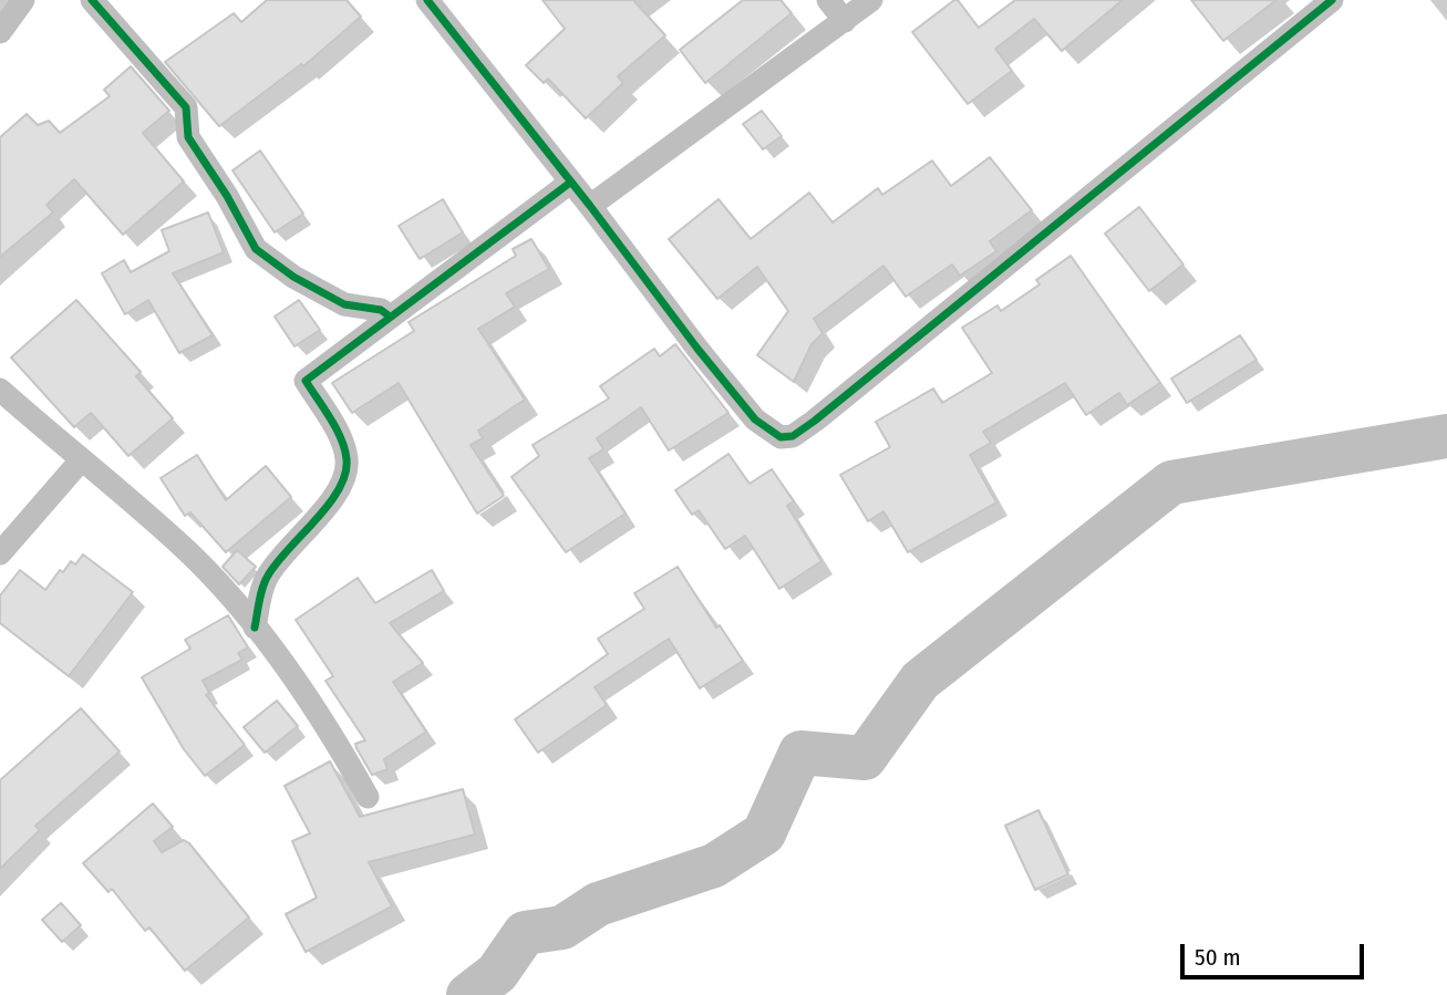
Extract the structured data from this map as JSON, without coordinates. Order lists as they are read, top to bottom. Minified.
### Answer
{"scale_bar":"50 m"}
